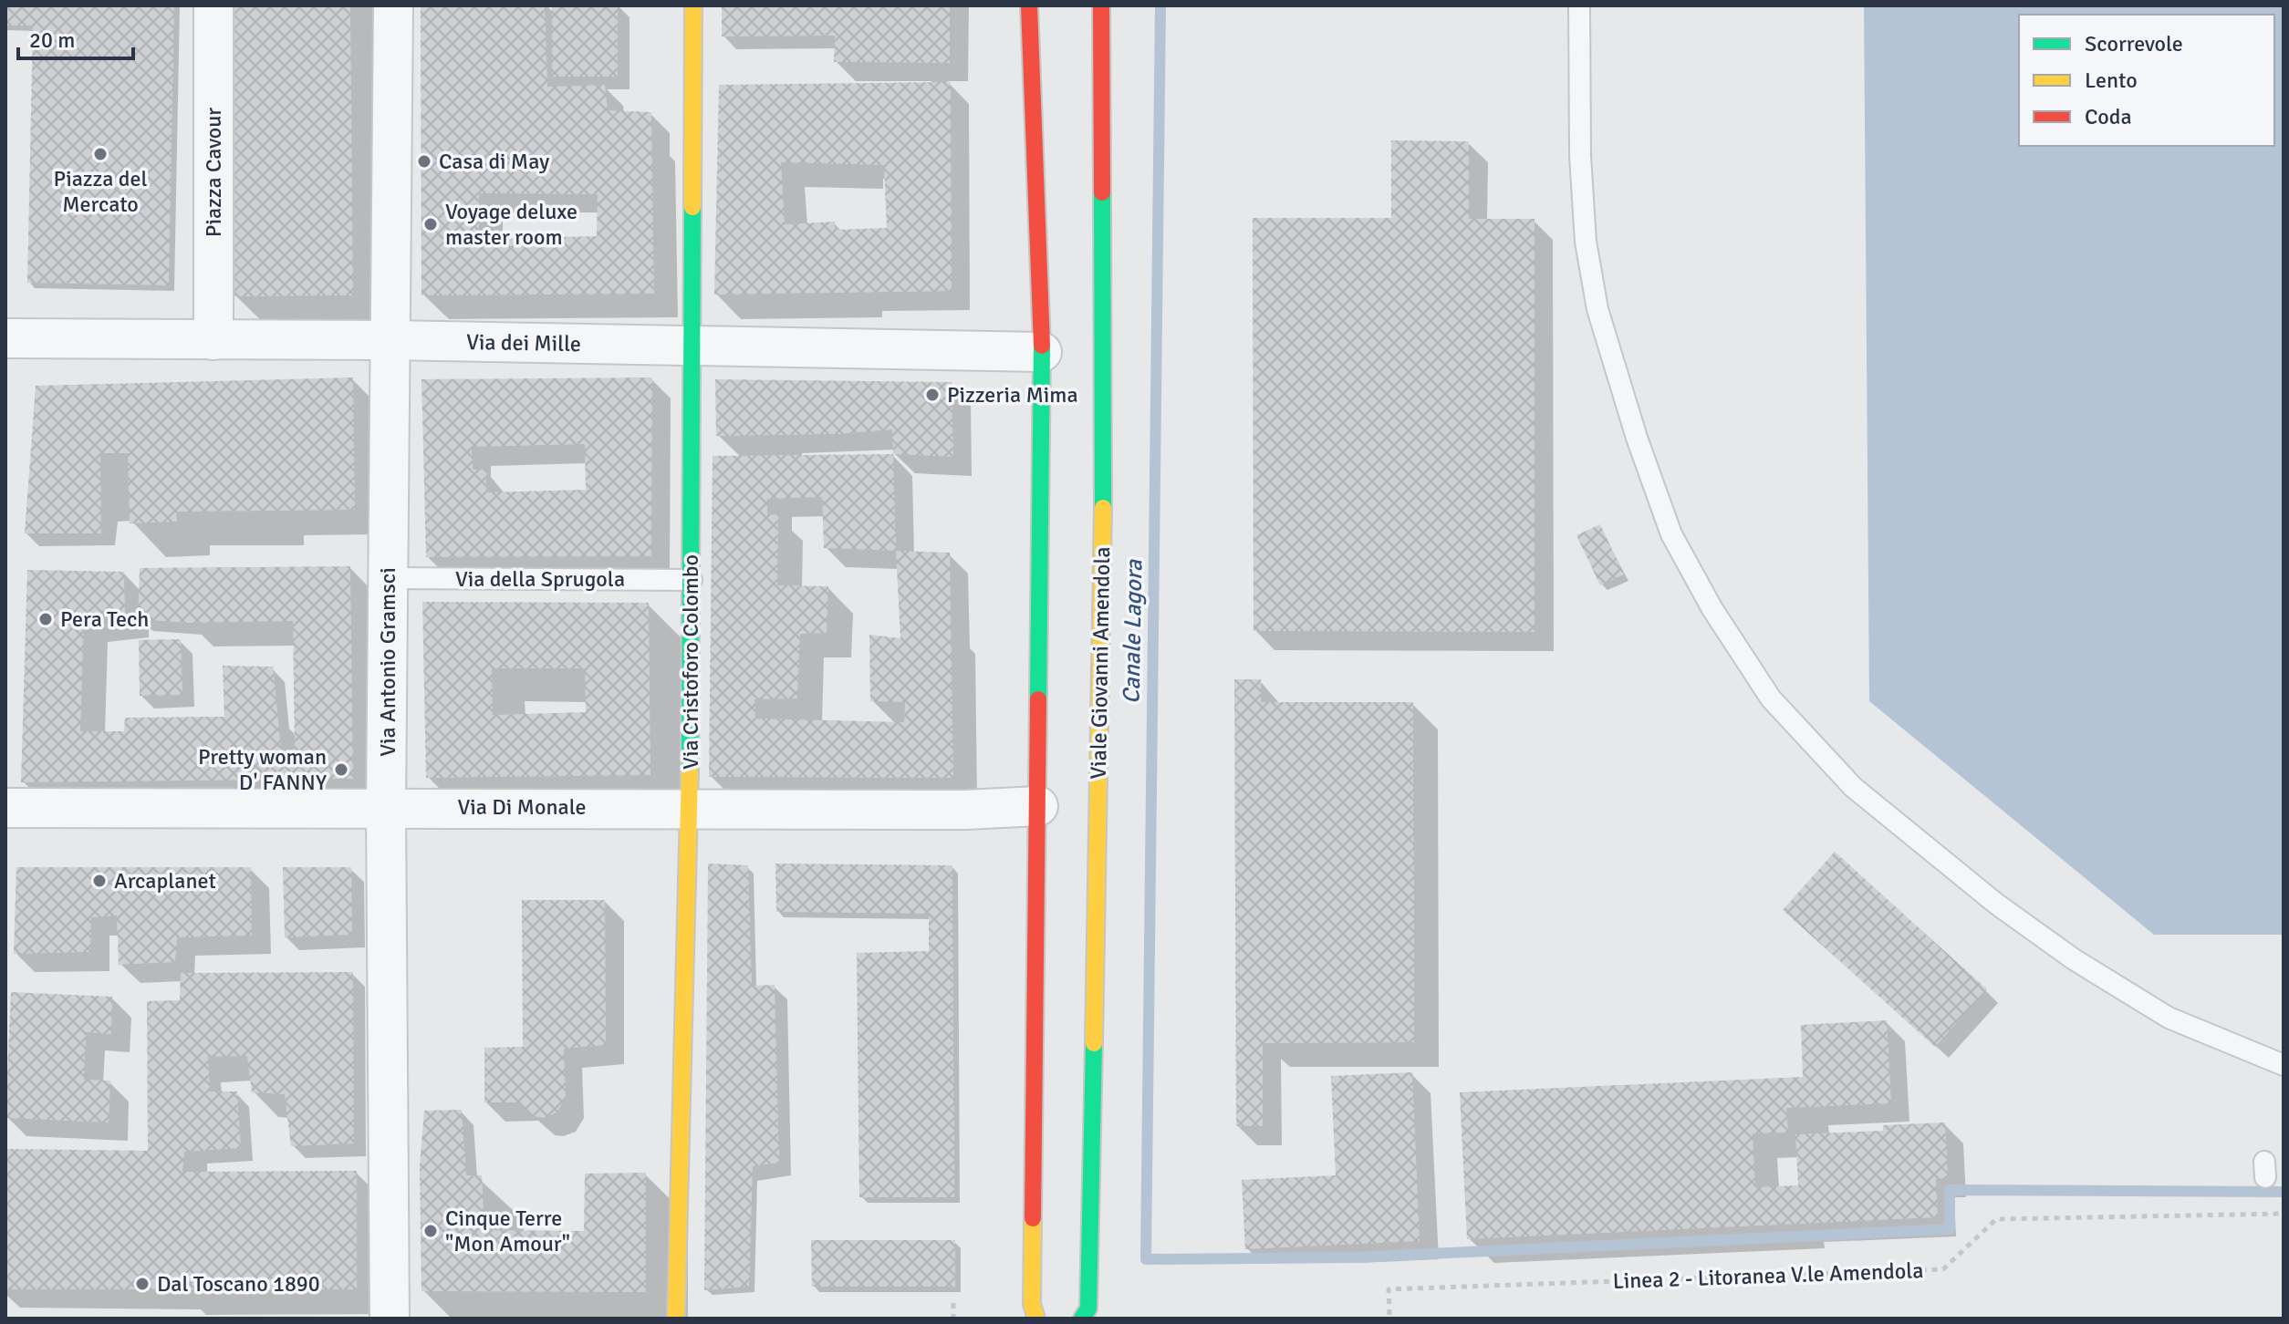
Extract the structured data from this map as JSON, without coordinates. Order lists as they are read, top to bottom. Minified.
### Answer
{"streets":{"main road":["Via Cristoforo Colombo","Viale Giovanni Amendola"],"street":["Piazza Cavour","Via dei Mille","Via Antonio Gramsci","Via Di Monale"],"lane":["Via della Sprugola"],"path":["Linea 2 - Litoranea V.le Amendola"]},"crossings":[["Piazza Cavour","Via dei Mille"],["Via dei Mille","Via Antonio Gramsci"],["Via dei Mille","Via Cristoforo Colombo"],["Via della Sprugola","Via Antonio Gramsci"],["Via della Sprugola","Via Cristoforo Colombo"],["Via Antonio Gramsci","Via Di Monale"],["Via Cristoforo Colombo","Via Di Monale"]],"water":["Canale Lagora"],"places":["Piazza del Mercato","Casa di May","Voyage deluxe master room","Pizzeria Mima","Pera Tech","Pretty woman D' FANNY","Arcaplanet","Cinque Terre \"Mon Amour\"","Dal Toscano 1890"],"legend":["Scorrevole","Lento","Coda"],"scale_bar":"20 m"}
